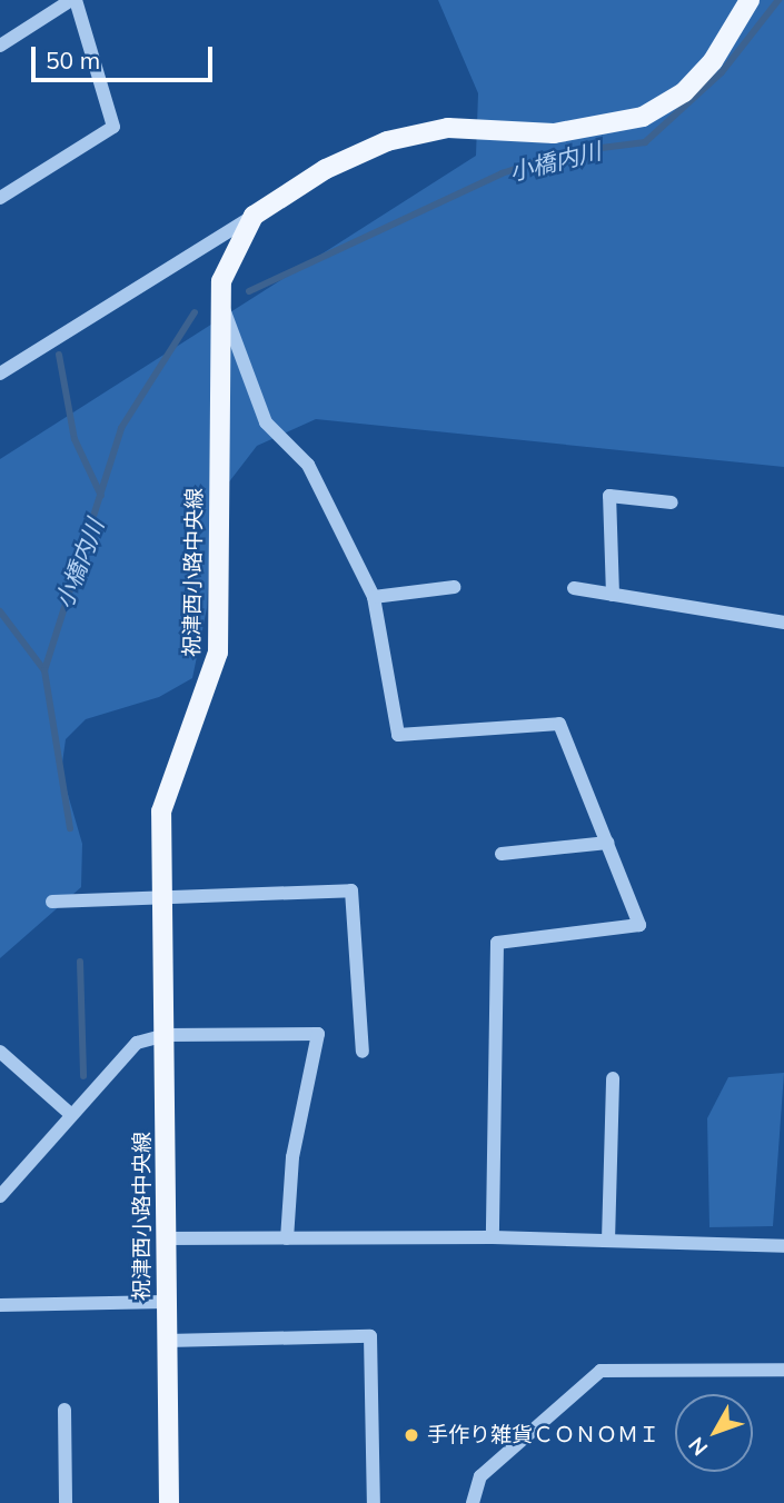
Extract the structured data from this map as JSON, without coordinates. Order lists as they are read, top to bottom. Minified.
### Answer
{"streets":{"main road":["祝津西小路中央線"]},"water":["小橋内川"],"places":["手作り雑貨ＣＯＮＯＭＩ"],"scale_bar":"50 m","north":"bottom left"}
